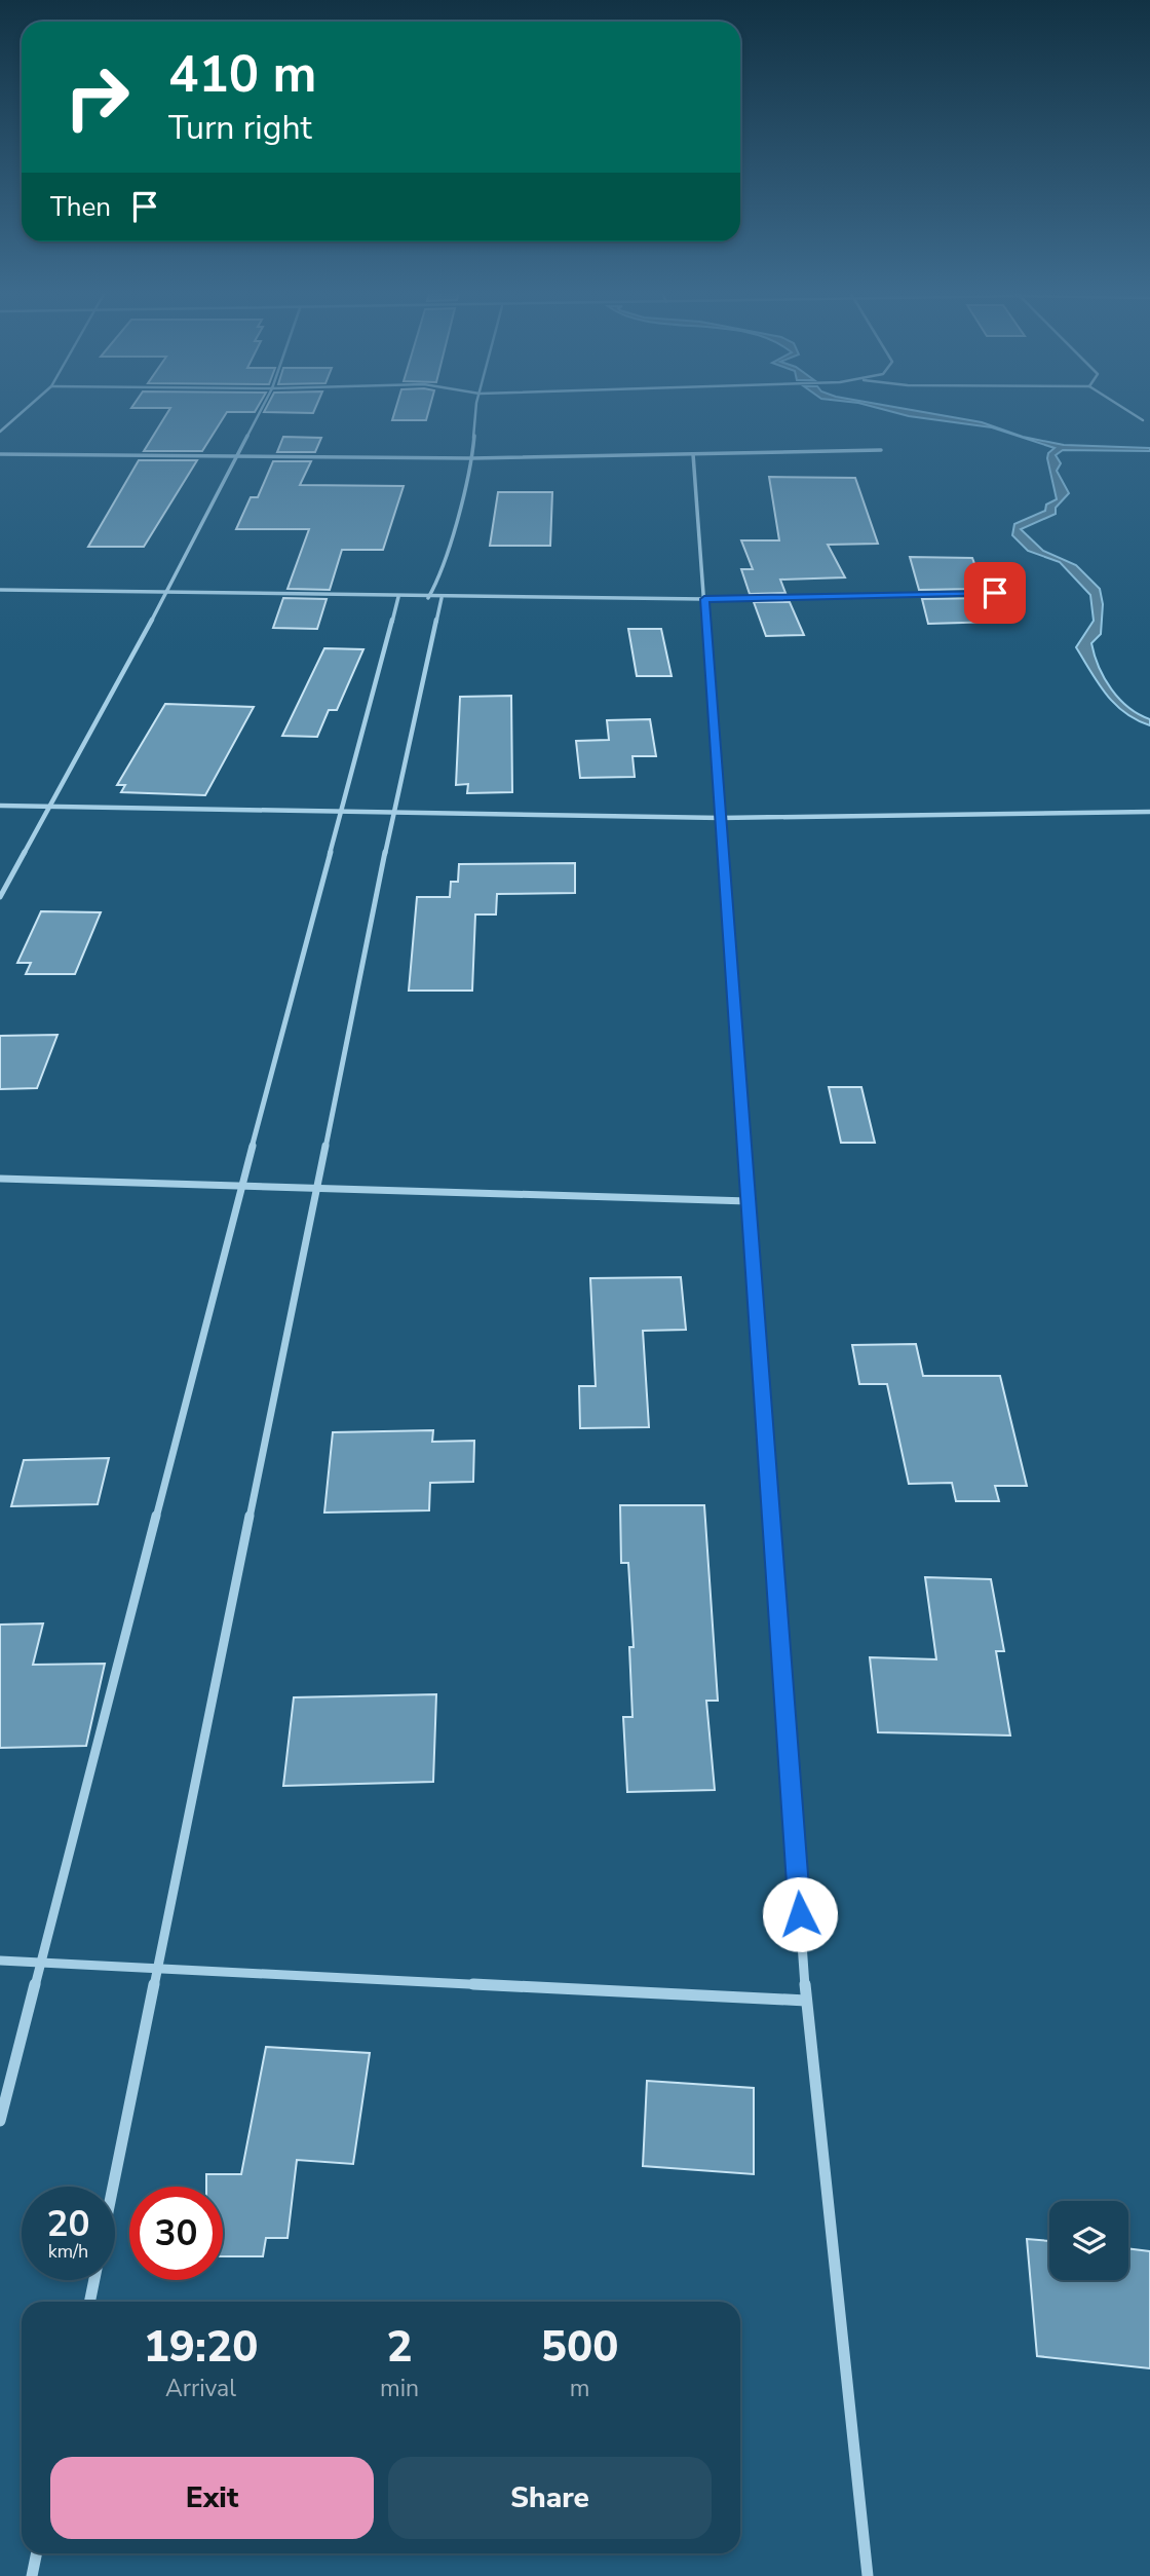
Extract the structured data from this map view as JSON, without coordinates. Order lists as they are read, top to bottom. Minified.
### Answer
{"page":{"turn":["410 m","Turn right"],"then":"Then","speed":"20 km/h","limit":"30","eta":["19:20","Arrival","2","min","500","m"],"buttons":["Exit","Share"]}}
